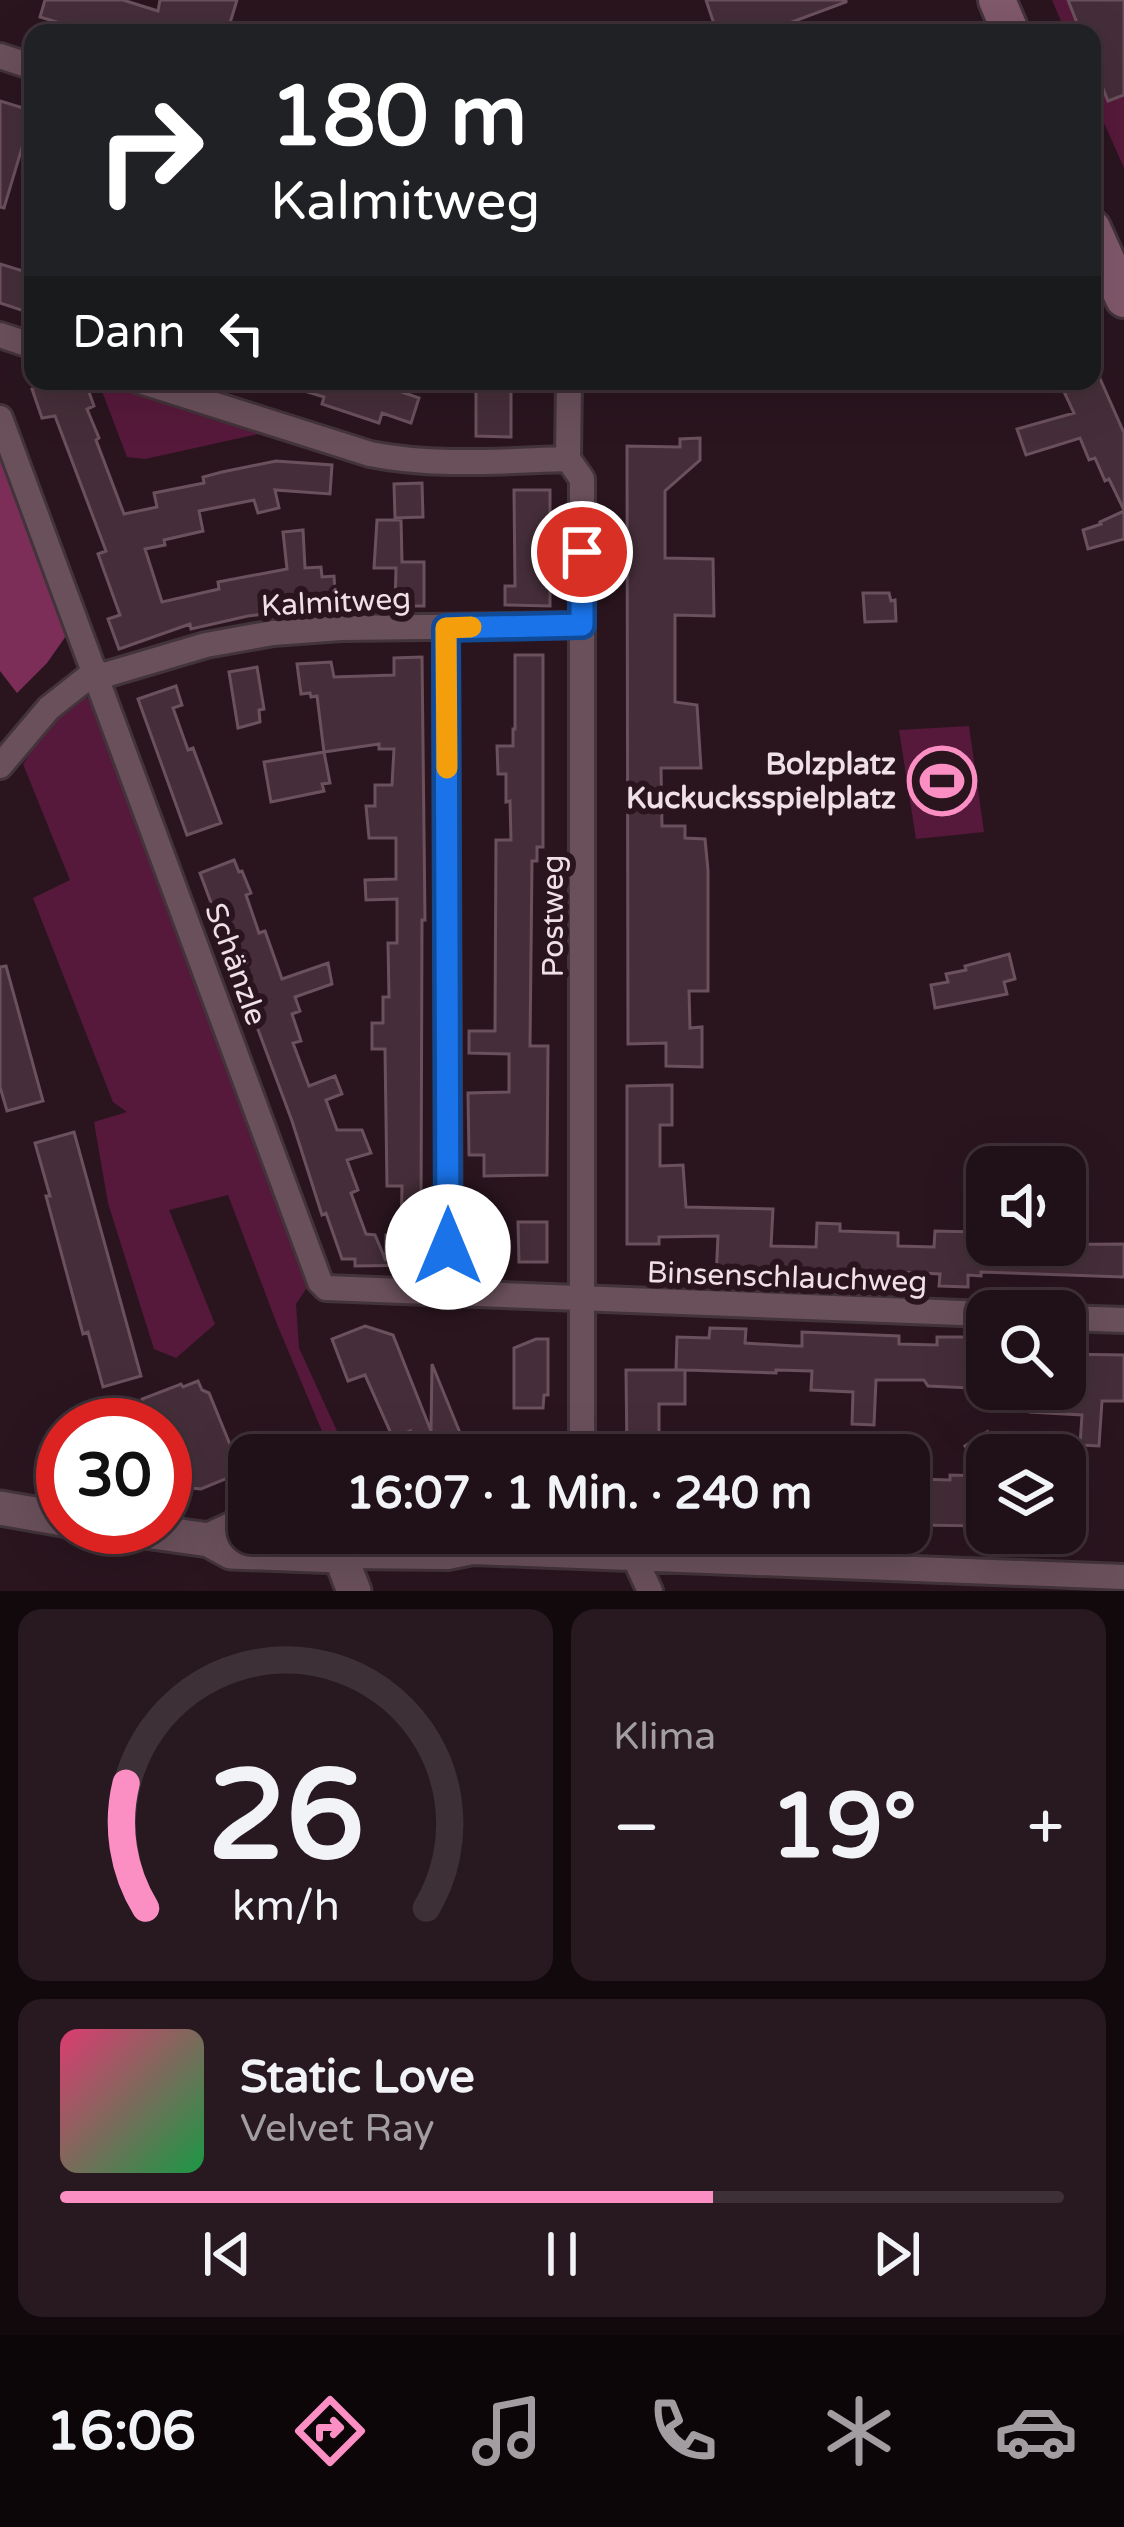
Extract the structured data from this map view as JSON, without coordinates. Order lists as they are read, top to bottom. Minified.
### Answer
{"streets":{"street":["Kalmitweg","Postweg","Schänzle","Binsenschlauchweg"]},"crossings":[["Kalmitweg","Postweg"],["Kalmitweg","Schänzle"],["Postweg","Schänzle"],["Postweg","Binsenschlauchweg"],["Schänzle","Binsenschlauchweg"]],"places":{"sports":["Bolzplatz Kuckucksspielplatz"]},"page":{"turn":["180 m","Kalmitweg"],"then":"Dann","limit":"30","trip":"16:07 · 1 Min. · 240 m","tile":"Klima","heat":["−","19°","+"],"song":["Static Love","Velvet Ray"],"tabs":"16:06","gauge":["26","km/h"]}}
